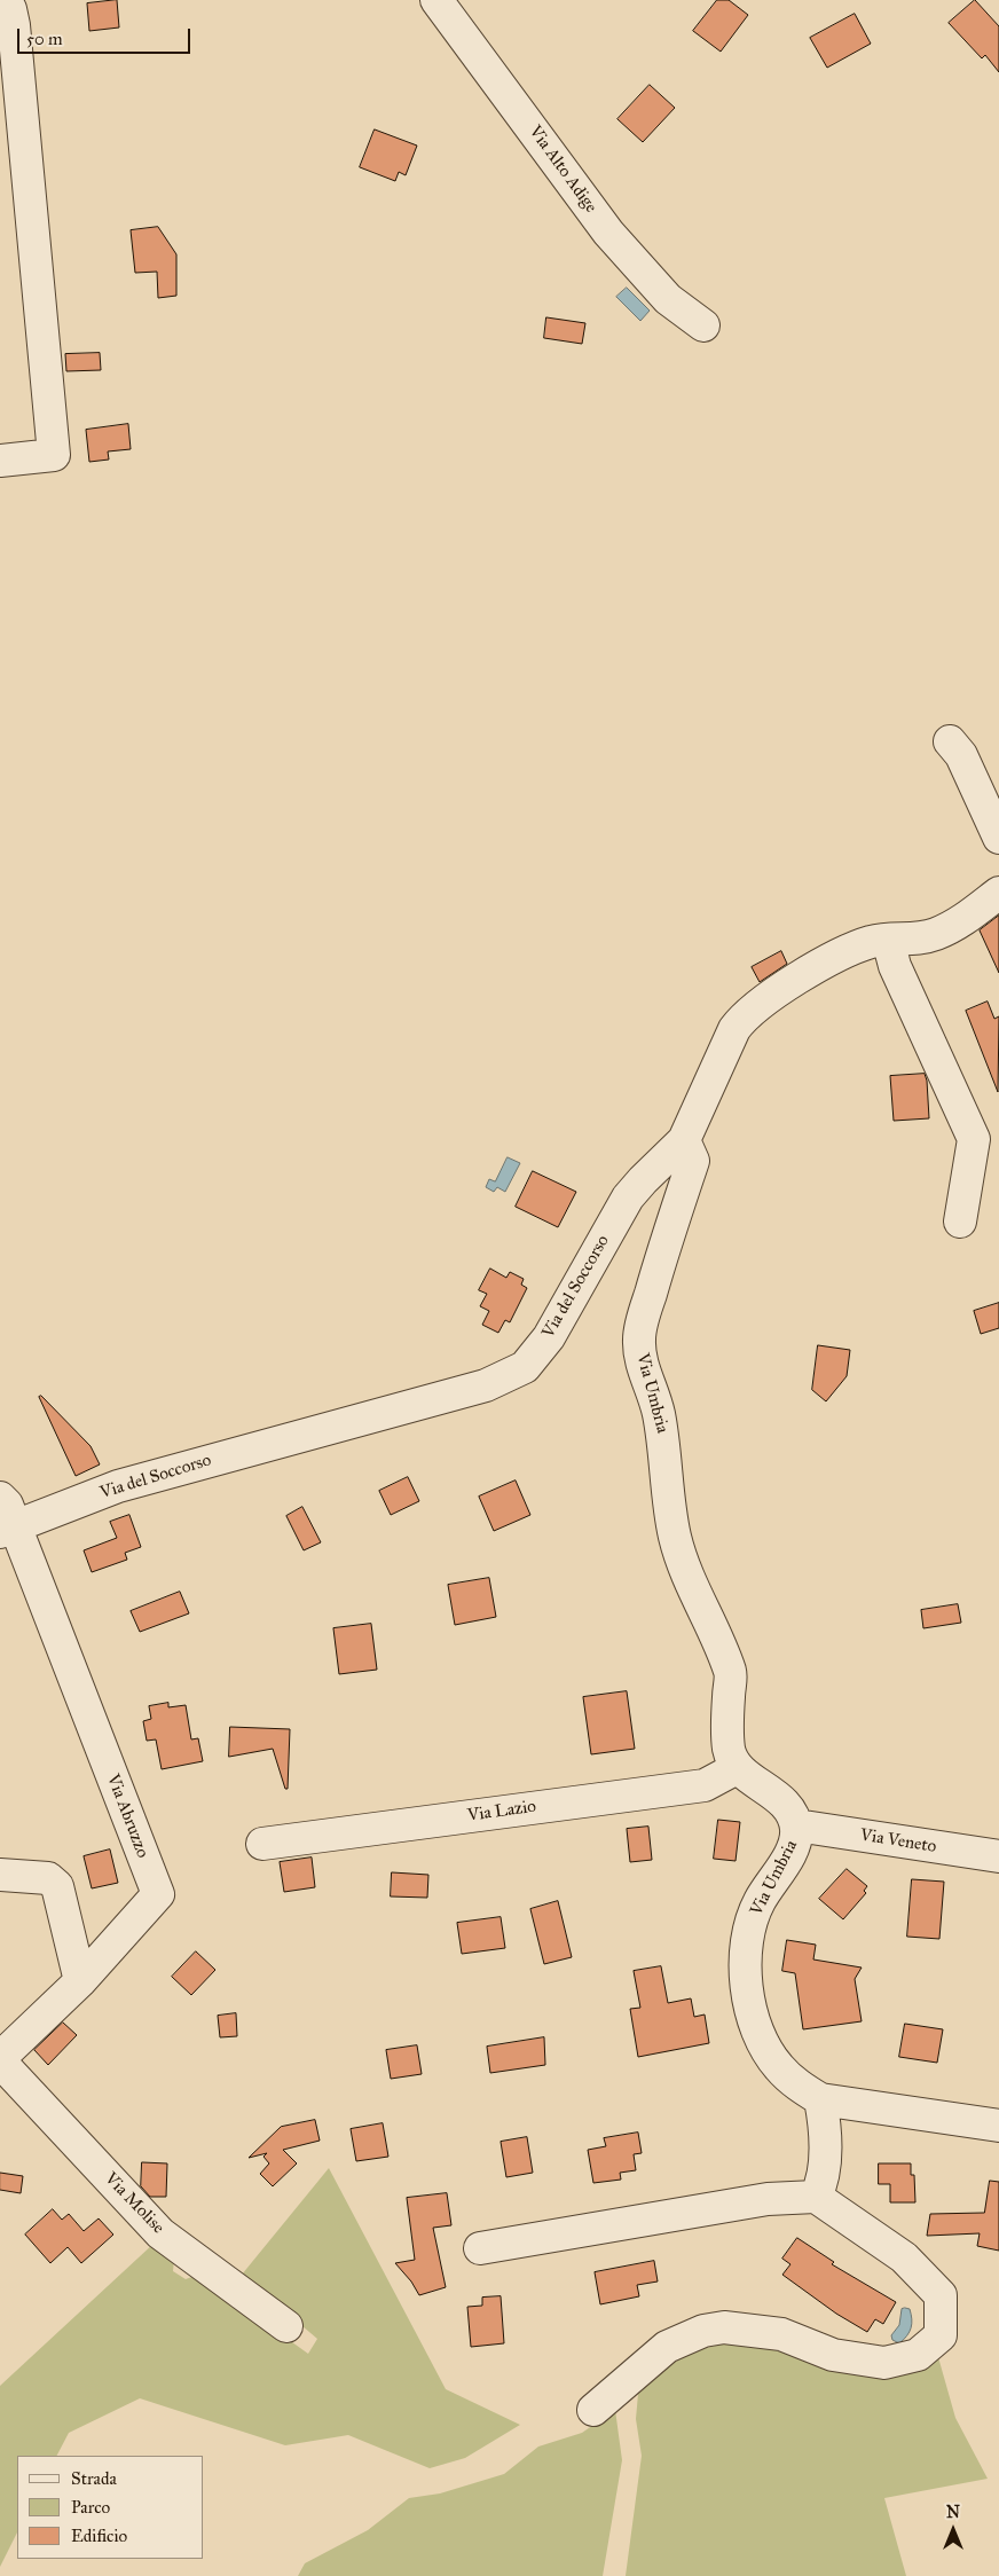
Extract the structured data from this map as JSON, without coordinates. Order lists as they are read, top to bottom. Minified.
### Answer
{"streets":{"street":["Via Alto Adige","Via del Soccorso","Via Umbria","Via Lazio","Via Abruzzo","Via Veneto","Via Molise"]},"crossings":[["Via del Soccorso","Via Umbria"],["Via del Soccorso","Via Abruzzo"],["Via Umbria","Via Lazio"],["Via Umbria","Via Veneto"]],"legend":["Strada","Parco","Edificio"],"scale_bar":"50 m","north":"top"}
